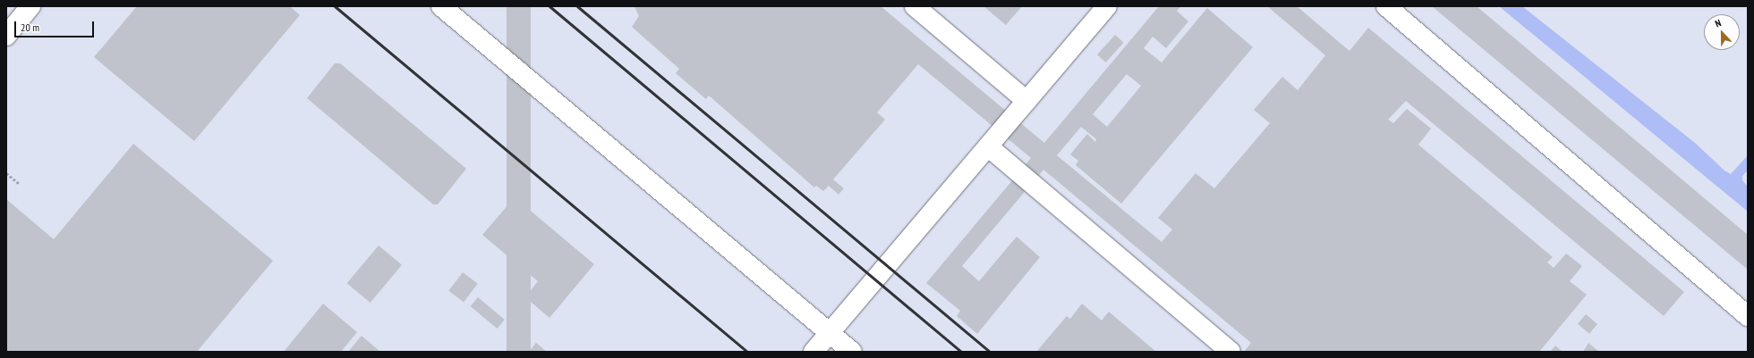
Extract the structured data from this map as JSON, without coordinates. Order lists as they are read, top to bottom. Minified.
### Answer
{"scale_bar":"20 m","north":"top"}
